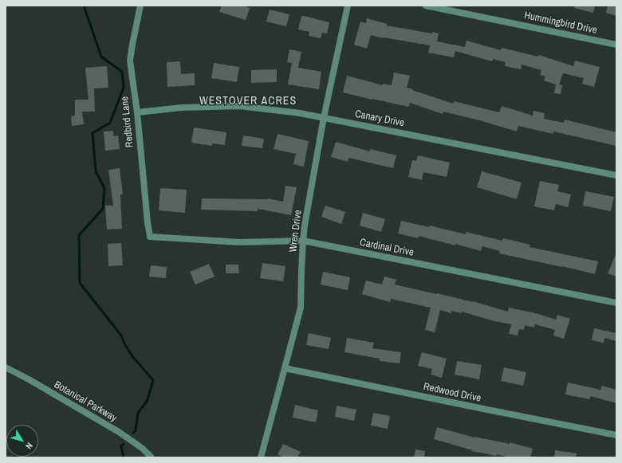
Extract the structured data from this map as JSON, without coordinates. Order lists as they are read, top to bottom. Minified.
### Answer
{"streets":{"street":["Hummingbird Drive","Canary Drive","Redbird Lane","Wren Drive","Cardinal Drive","Redwood Drive","Botanical Parkway"]},"crossings":[["Canary Drive","Redbird Lane"],["Canary Drive","Wren Drive"],["Redbird Lane","Cardinal Drive"],["Wren Drive","Cardinal Drive"],["Wren Drive","Redwood Drive"]],"districts":["WESTOVER ACRES"],"north":"bottom right"}
